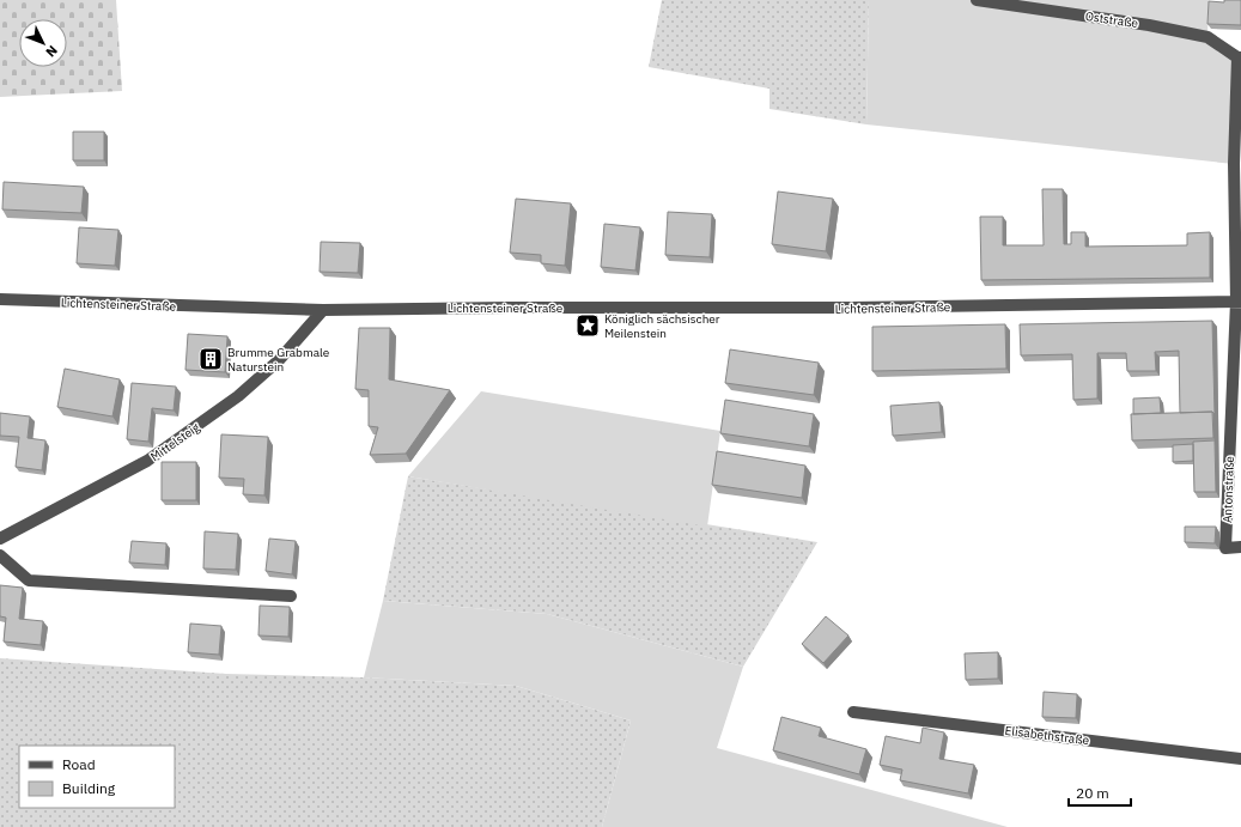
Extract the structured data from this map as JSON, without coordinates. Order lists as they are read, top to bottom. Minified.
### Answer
{"streets":{"street":["Oststraße","Lichtensteiner Straße","Mittelsteig","Antonstraße","Elisabethstraße"]},"crossings":[["Oststraße","Antonstraße"],["Lichtensteiner Straße","Mittelsteig"],["Lichtensteiner Straße","Antonstraße"]],"places":{"place":["Königlich sächsischer Meilenstein"],"building":["Brumme Grabmale Naturstein"]},"legend":["Road","Building"],"scale_bar":"20 m","north":"bottom right"}
